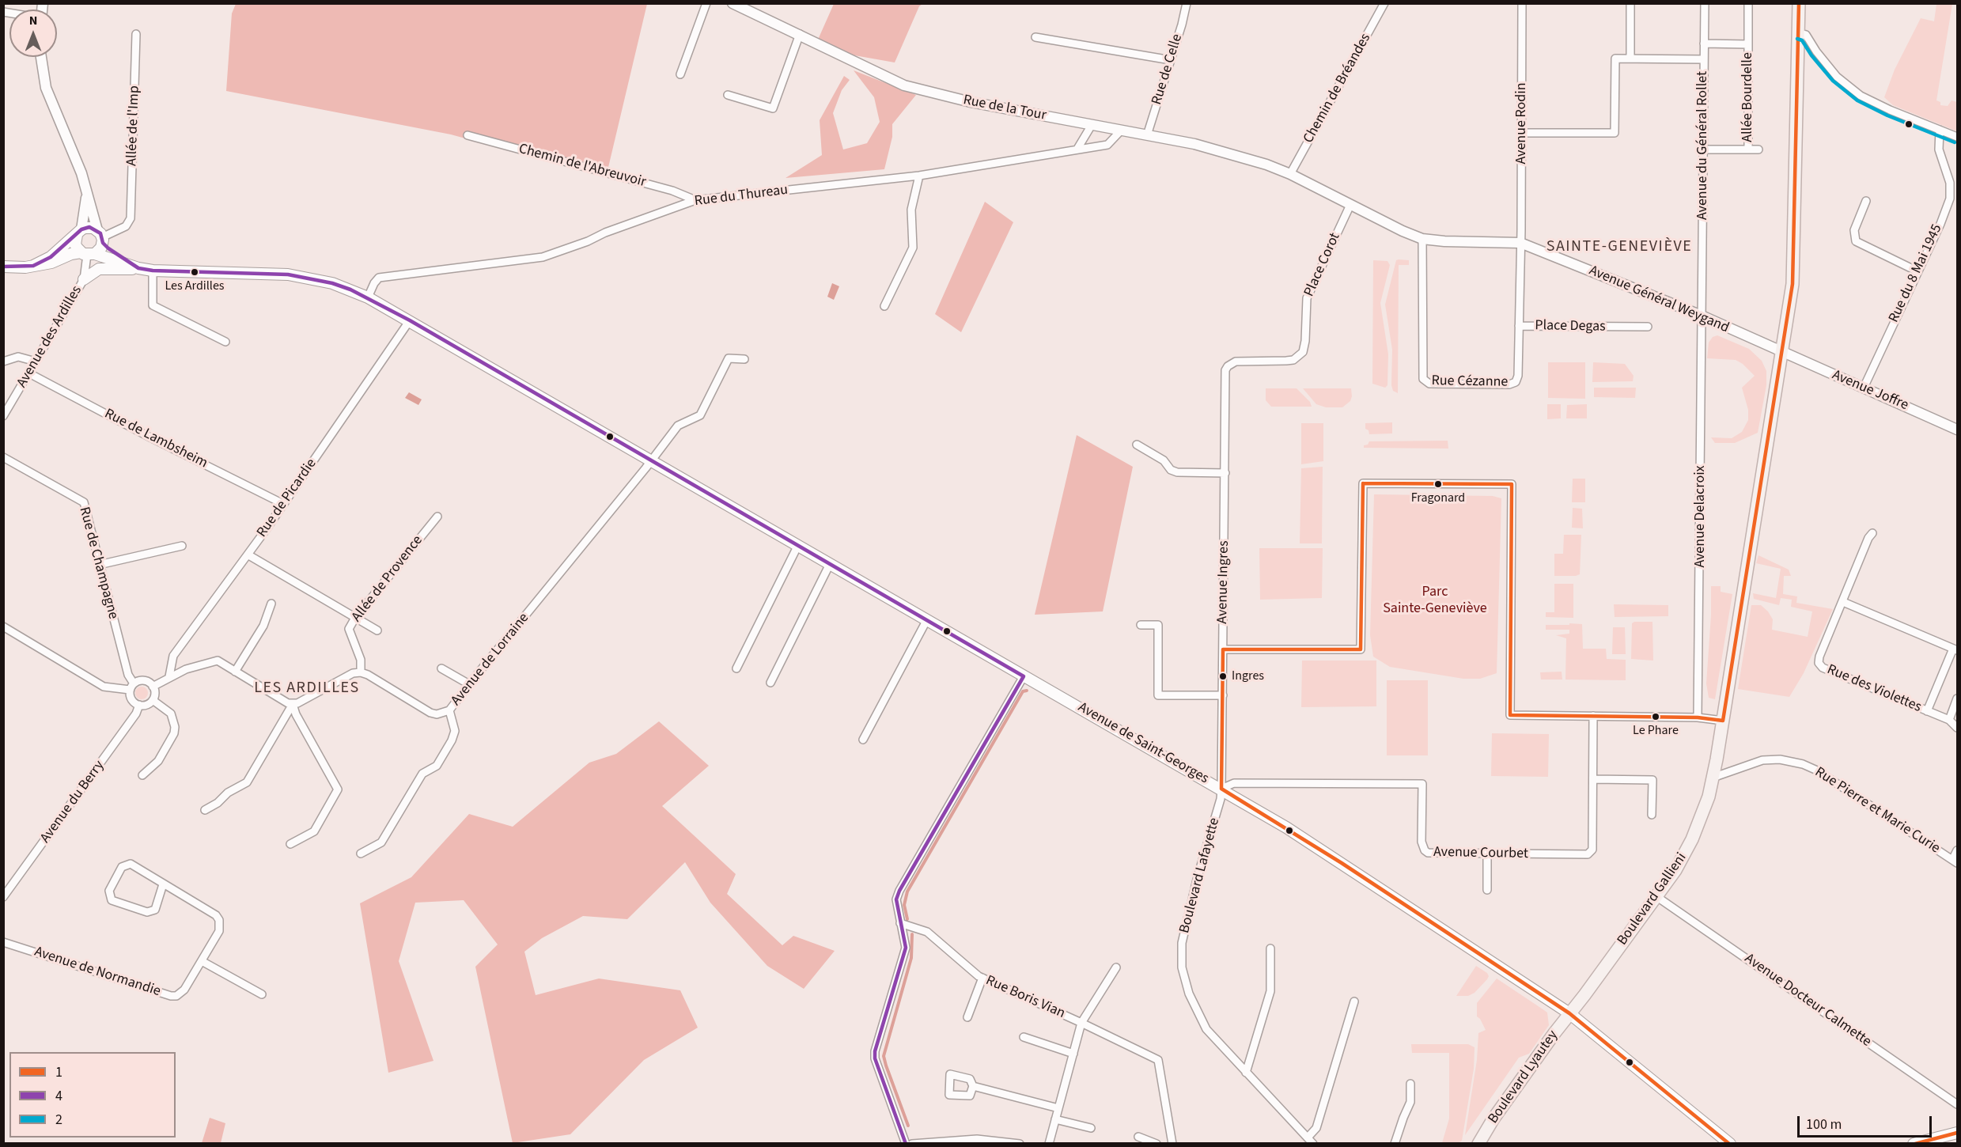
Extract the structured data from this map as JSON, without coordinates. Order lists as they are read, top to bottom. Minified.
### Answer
{"streets":{"main road":["Avenue de Saint-Georges","Boulevard Gallieni","Boulevard Lyautey"],"street":["Rue de Celle","Chemin de Bréandes","Allée Bourdelle","Rue de la Tour","Avenue Rodin","Allée de l'Imp","Avenue du Général Rollet","Chemin de l'Abreuvoir","Rue du Thureau","Place Corot","Rue du 8 Mai 1945","Avenue Général Weygand","Place Degas","Avenue des Ardilles","Rue Cézanne","Avenue Joffre","Rue de Lambsheim","Rue de Picardie","Avenue Delacroix","Rue de Champagne","Allée de Provence","Avenue Ingres","Avenue de Lorraine","Rue des Violettes","Avenue du Berry","Rue Pierre et Marie Curie","Avenue Courbet","Boulevard Lafayette","Avenue de Normandie","Rue Boris Vian","Avenue Docteur Calmette"]},"crossings":[["Rue de Celle","Rue de la Tour"],["Chemin de Bréandes","Rue de la Tour"],["Allée Bourdelle","Avenue du Général Rollet"],["Rue de la Tour","Rue du Thureau"],["Rue de la Tour","Place Corot"],["Rue de la Tour","Avenue Général Weygand"],["Avenue Rodin","Avenue Général Weygand"],["Avenue Rodin","Place Degas"],["Allée de l'Imp","Avenue des Ardilles"],["Avenue du Général Rollet","Avenue Général Weygand"],["Avenue du Général Rollet","Avenue Delacroix"],["Chemin de l'Abreuvoir","Rue du Thureau"],["Rue du Thureau","Avenue de Saint-Georges"],["Place Corot","Avenue Général Weygand"],["Place Corot","Avenue Ingres"],["Rue du 8 Mai 1945","Avenue Joffre"],["Avenue Général Weygand","Place Degas"],["Avenue Général Weygand","Rue Cézanne"],["Avenue Général Weygand","Avenue Joffre"],["Avenue Général Weygand","Avenue Delacroix"],["Avenue Général Weygand","Boulevard Gallieni"],["Place Degas","Rue Cézanne"],["Avenue des Ardilles","Rue de Lambsheim"],["Avenue Joffre","Boulevard Gallieni"],["Rue de Lambsheim","Rue de Picardie"],["Rue de Picardie","Avenue de Saint-Georges"],["Rue de Champagne","Avenue du Berry"],["Allée de Provence","Avenue de Lorraine"],["Avenue Ingres","Avenue de Saint-Georges"],["Avenue Ingres","Avenue Courbet"],["Avenue Ingres","Boulevard Lafayette"],["Avenue de Lorraine","Avenue de Saint-Georges"],["Avenue de Saint-Georges","Avenue Courbet"],["Avenue de Saint-Georges","Boulevard Lafayette"],["Avenue de Saint-Georges","Boulevard Gallieni"],["Avenue de Saint-Georges","Boulevard Lyautey"],["Rue Pierre et Marie Curie","Boulevard Gallieni"],["Avenue Courbet","Boulevard Lafayette"],["Boulevard Gallieni","Avenue Docteur Calmette"],["Boulevard Gallieni","Boulevard Lyautey"]],"districts":["SAINTE-GENEVIÈVE","LES ARDILLES"],"parks":["Parc Sainte-Geneviève"],"places":["Les Ardilles","Fragonard","Ingres","Le Phare"],"lines":["transit line 1","transit line 2","transit line 4"],"legend":["1","4","2"],"scale_bar":"100 m","north":"top"}
